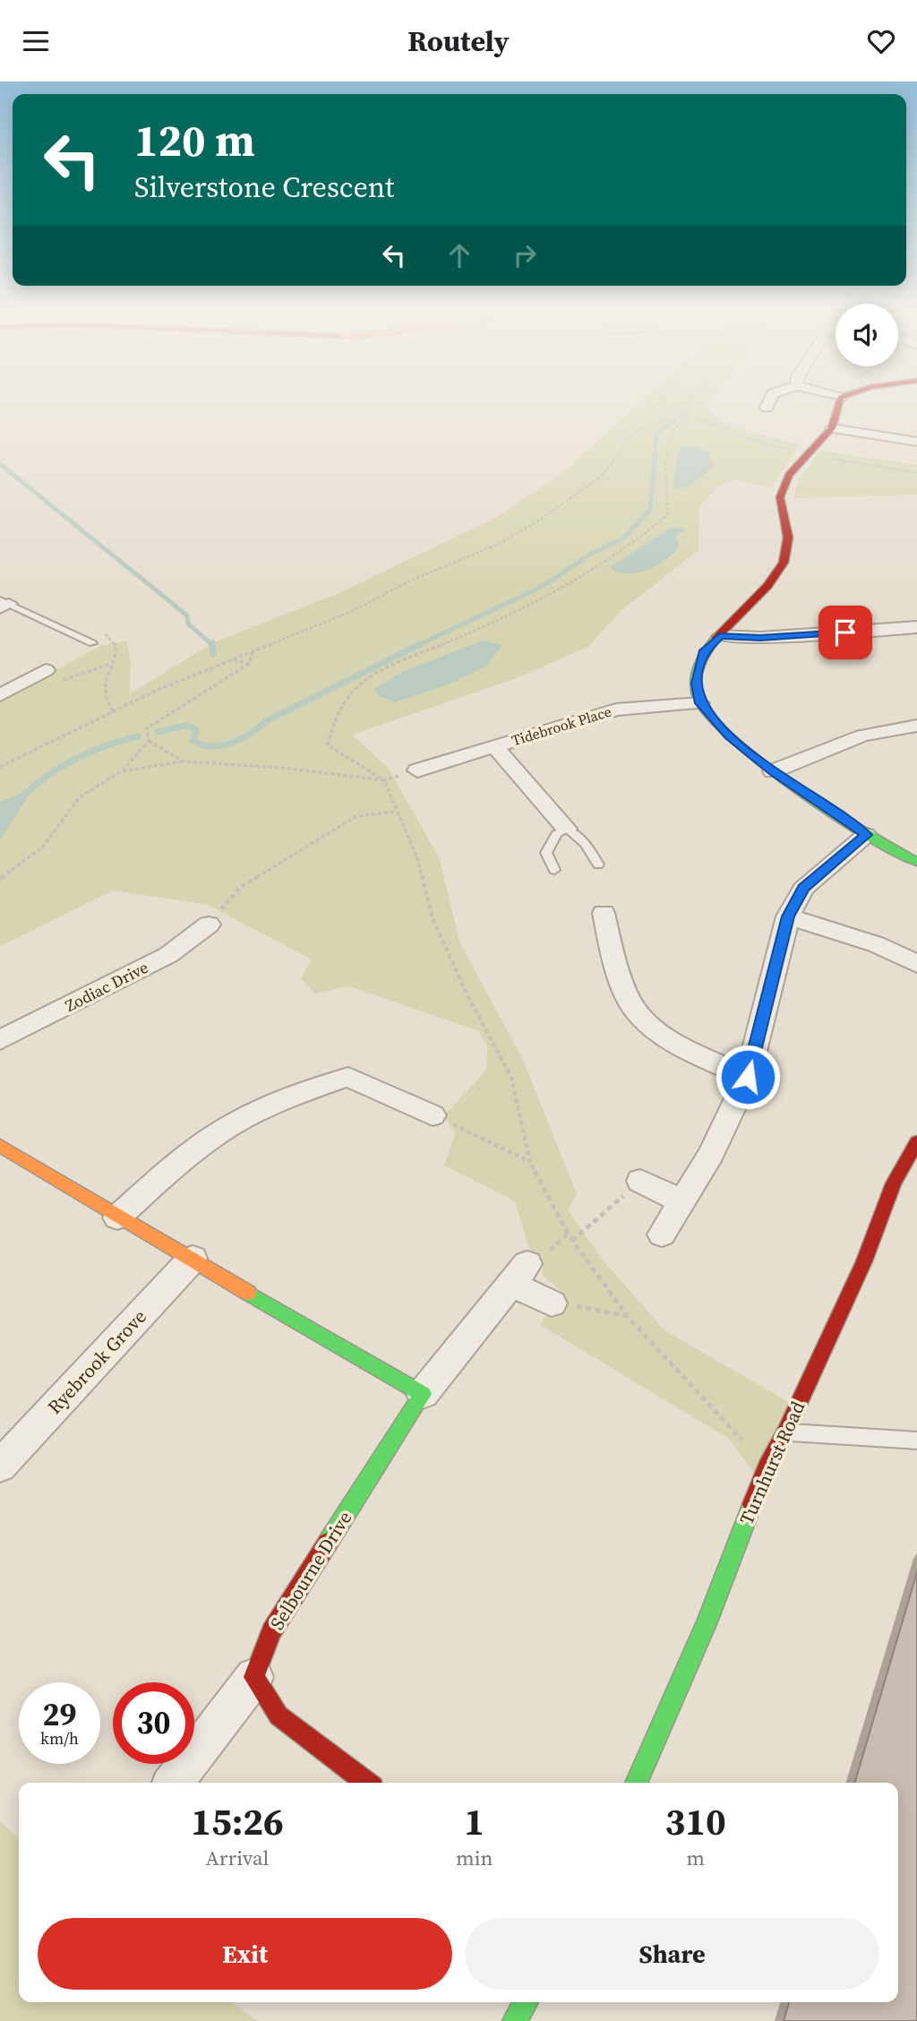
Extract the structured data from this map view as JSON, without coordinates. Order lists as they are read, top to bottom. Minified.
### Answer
{"streets":{"street":["Tidebrook Place","Zodiac Drive","Ryebrook Grove","Turnhurst Road","Selbourne Drive"]},"page":{"header":"Routely","turn":["120 m","Silverstone Crescent"],"speed":"29 km/h","limit":"30","eta":["15:26","Arrival","1","min","310","m"],"buttons":["Exit","Share"]}}
